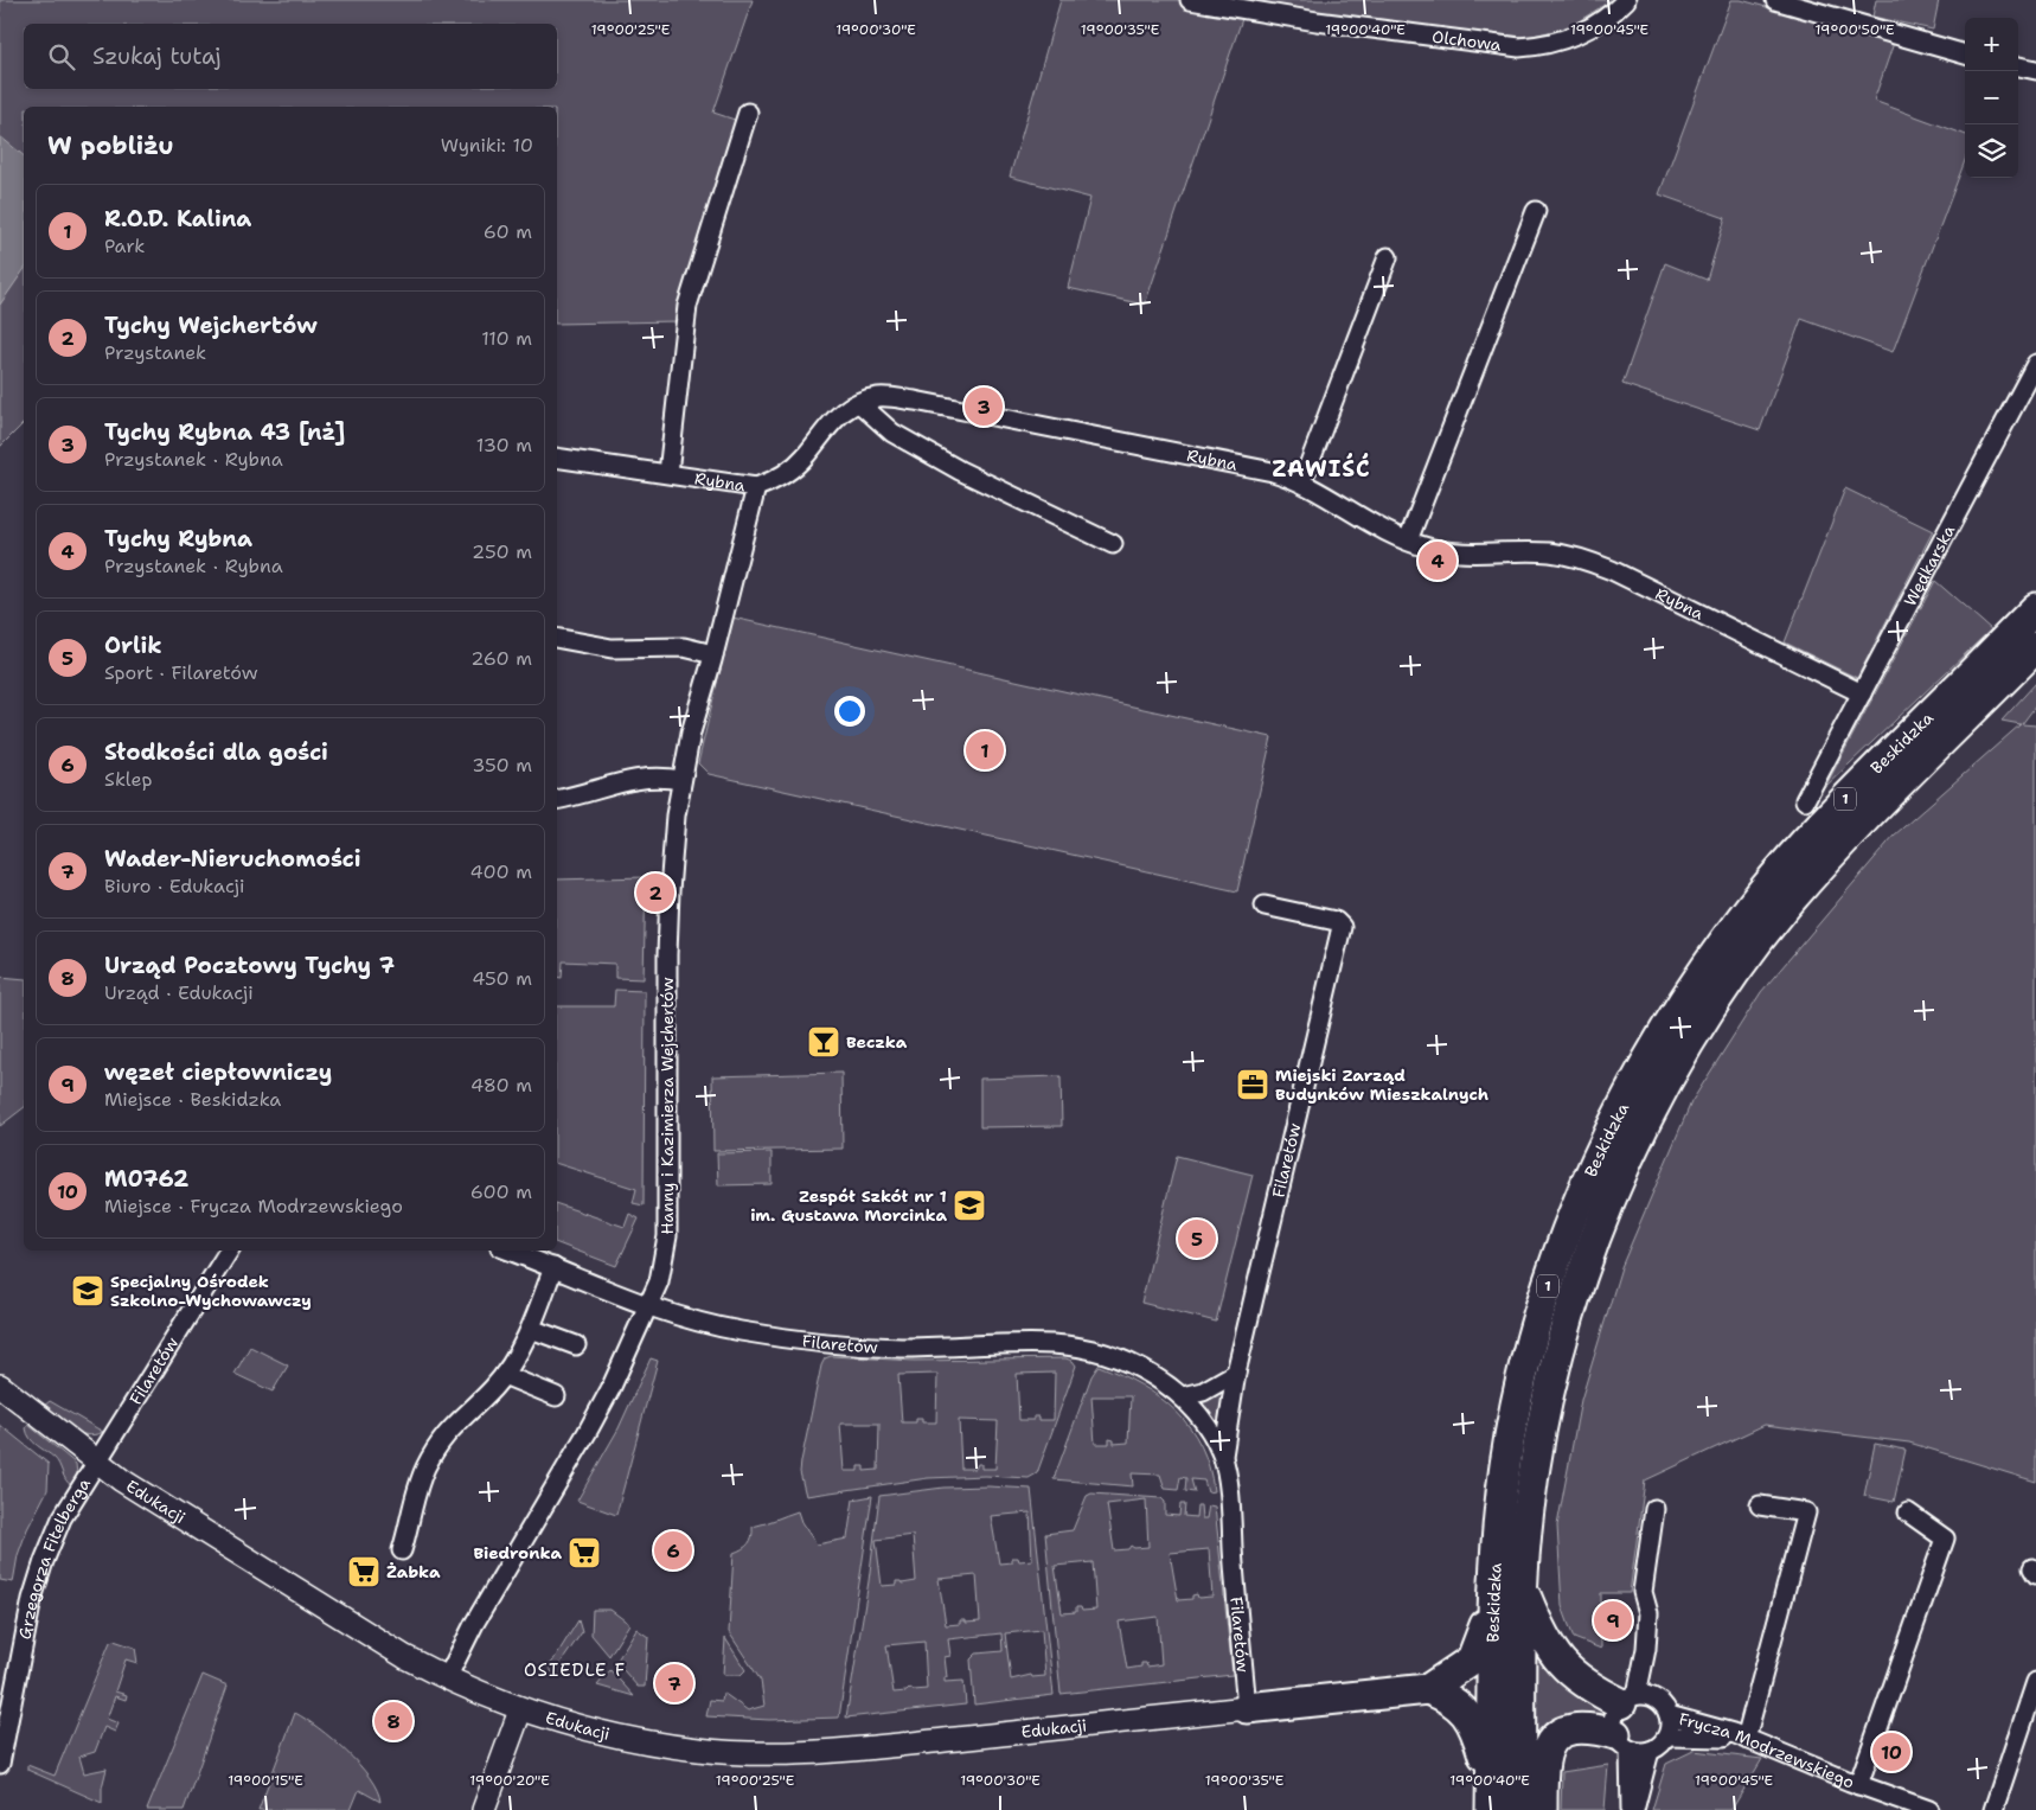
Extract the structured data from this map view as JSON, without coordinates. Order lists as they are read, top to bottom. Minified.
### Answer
{"streets":{"main road":["Beskidzka","1"],"street":["Olchowa","Rybna","Wędkarska","Hanny i Kazimierza Wejchertów","Filaretów","Edukacji","Grzegorza Fitelberga","Frycza Modrzewskiego"]},"crossings":[["Rybna","Wędkarska"],["Rybna","Hanny i Kazimierza Wejchertów"],["Hanny i Kazimierza Wejchertów","Filaretów"],["Hanny i Kazimierza Wejchertów","Edukacji"],["Filaretów","Edukacji"],["Filaretów","Grzegorza Fitelberga"],["Edukacji","Grzegorza Fitelberga"]],"districts":["ZAWIŚĆ","OSIEDLE F"],"places":{"bar":["Beczka"],"office":["Miejski Zarząd Budynków Mieszkalnych"],"school or university":["Zespół Szkół nr 1 im. Gustawa Morcinka","Specjalny Ośrodek Szkolno-Wychowawczy"],"supermarket":["Biedronka","Żabka"]},"page":{"map_buttons":["+","−"],"search":"Szukaj tutaj","heading":["W pobliżu","Wyniki: 10"],"list":[{"mark":"1","name":"R.O.D. Kalina","note":"Park","value":"60 m"},{"mark":"2","name":"Tychy Wejchertów","note":"Przystanek","value":"110 m"},{"mark":"3","name":"Tychy Rybna 43 [nż]","note":"Przystanek · Rybna","value":"130 m"},{"mark":"4","name":"Tychy Rybna","note":"Przystanek · Rybna","value":"250 m"},{"mark":"5","name":"Orlik","note":"Sport · Filaretów","value":"260 m"},{"mark":"6","name":"Słodkości dla gości","note":"Sklep","value":"350 m"},{"mark":"7","name":"Wader-Nieruchomości","note":"Biuro · Edukacji","value":"400 m"},{"mark":"8","name":"Urząd Pocztowy Tychy 7","note":"Urząd · Edukacji","value":"450 m"},{"mark":"9","name":"węzeł ciepłowniczy","note":"Miejsce · Beskidzka","value":"480 m"},{"mark":"10","name":"M0762","note":"Miejsce · Frycza Modrzewskiego","value":"600 m"}],"pins":["3","4","1","2","5","6","9","7","8","10"]},"coordinates":["19°00'25\"E","19°00'30\"E","19°00'35\"E","19°00'40\"E","19°00'45\"E","19°00'50\"E","19°00'15\"E","19°00'20\"E"]}
